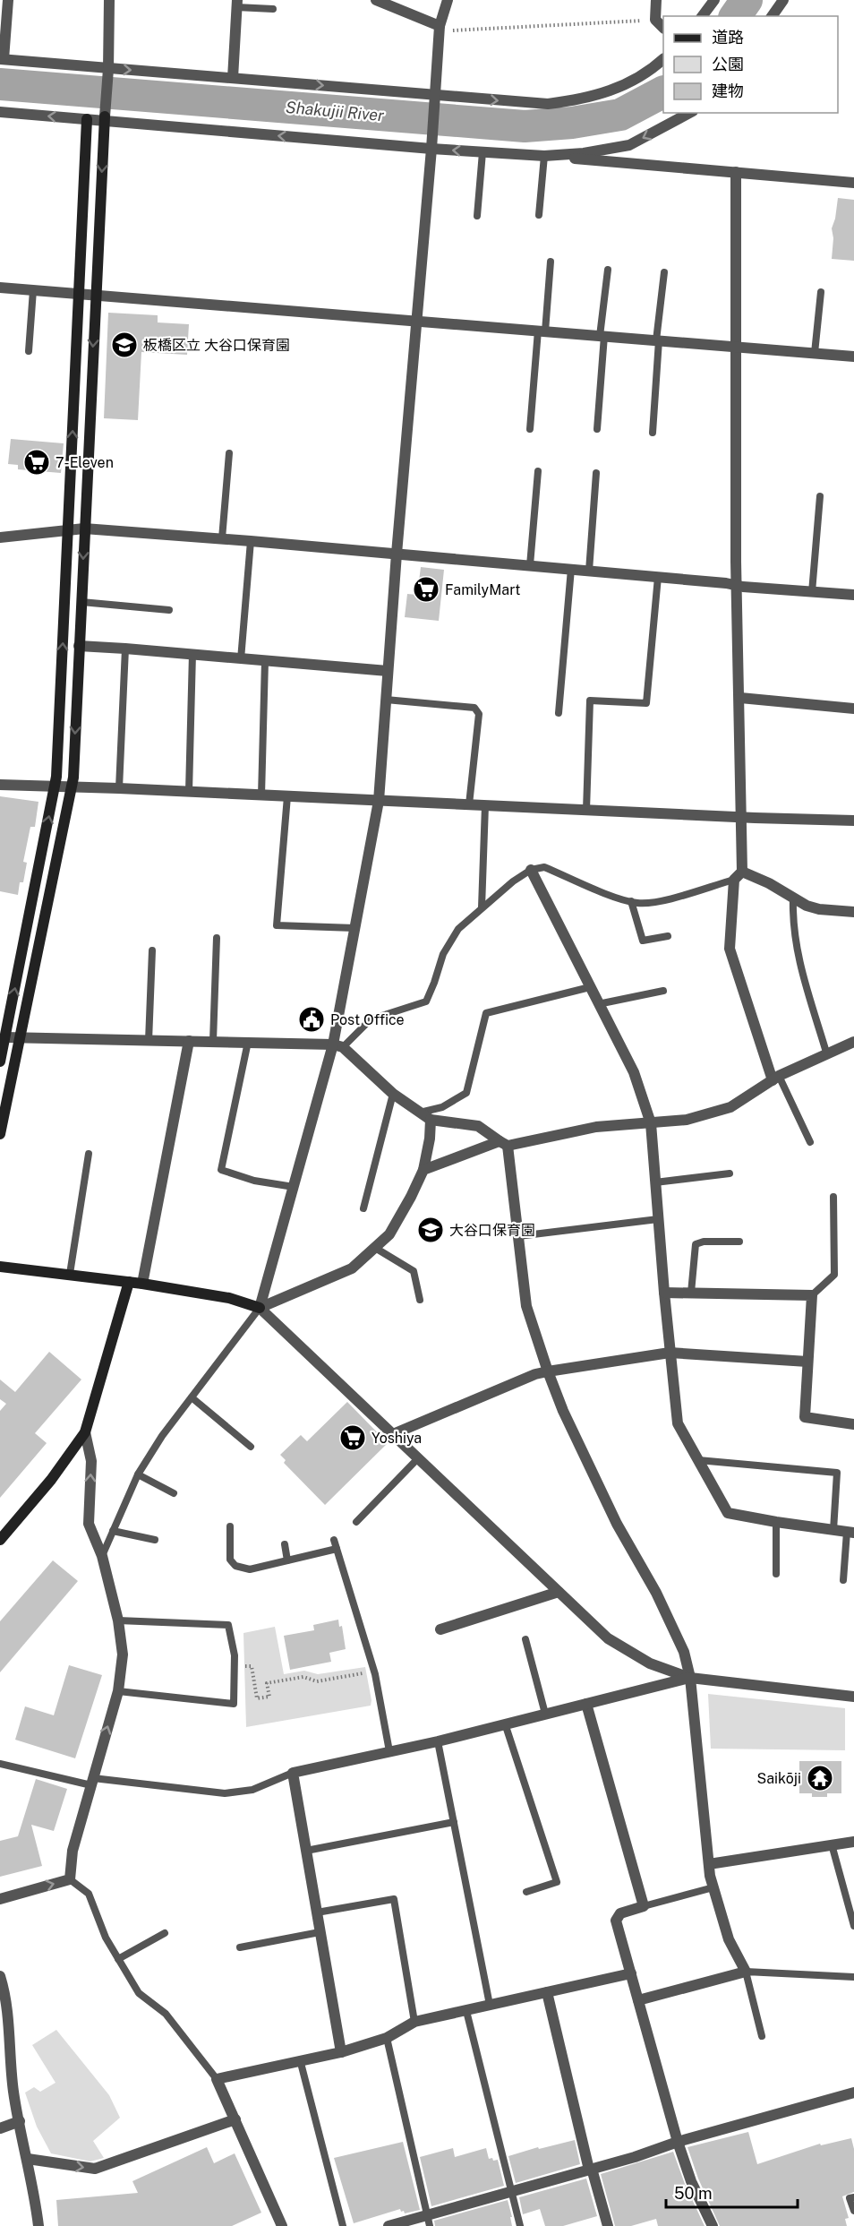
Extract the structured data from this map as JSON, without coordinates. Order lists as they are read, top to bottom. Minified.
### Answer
{"water":["Shakujii River"],"places":{"school or university":["板橋区立 大谷口保育園","大谷口保育園"],"supermarket":["7-Eleven","FamilyMart","Yoshiya"],"public building":["Post Office"],"temple":["Saikōji"]},"legend":["道路","公園","建物"],"scale_bar":"50 m"}
